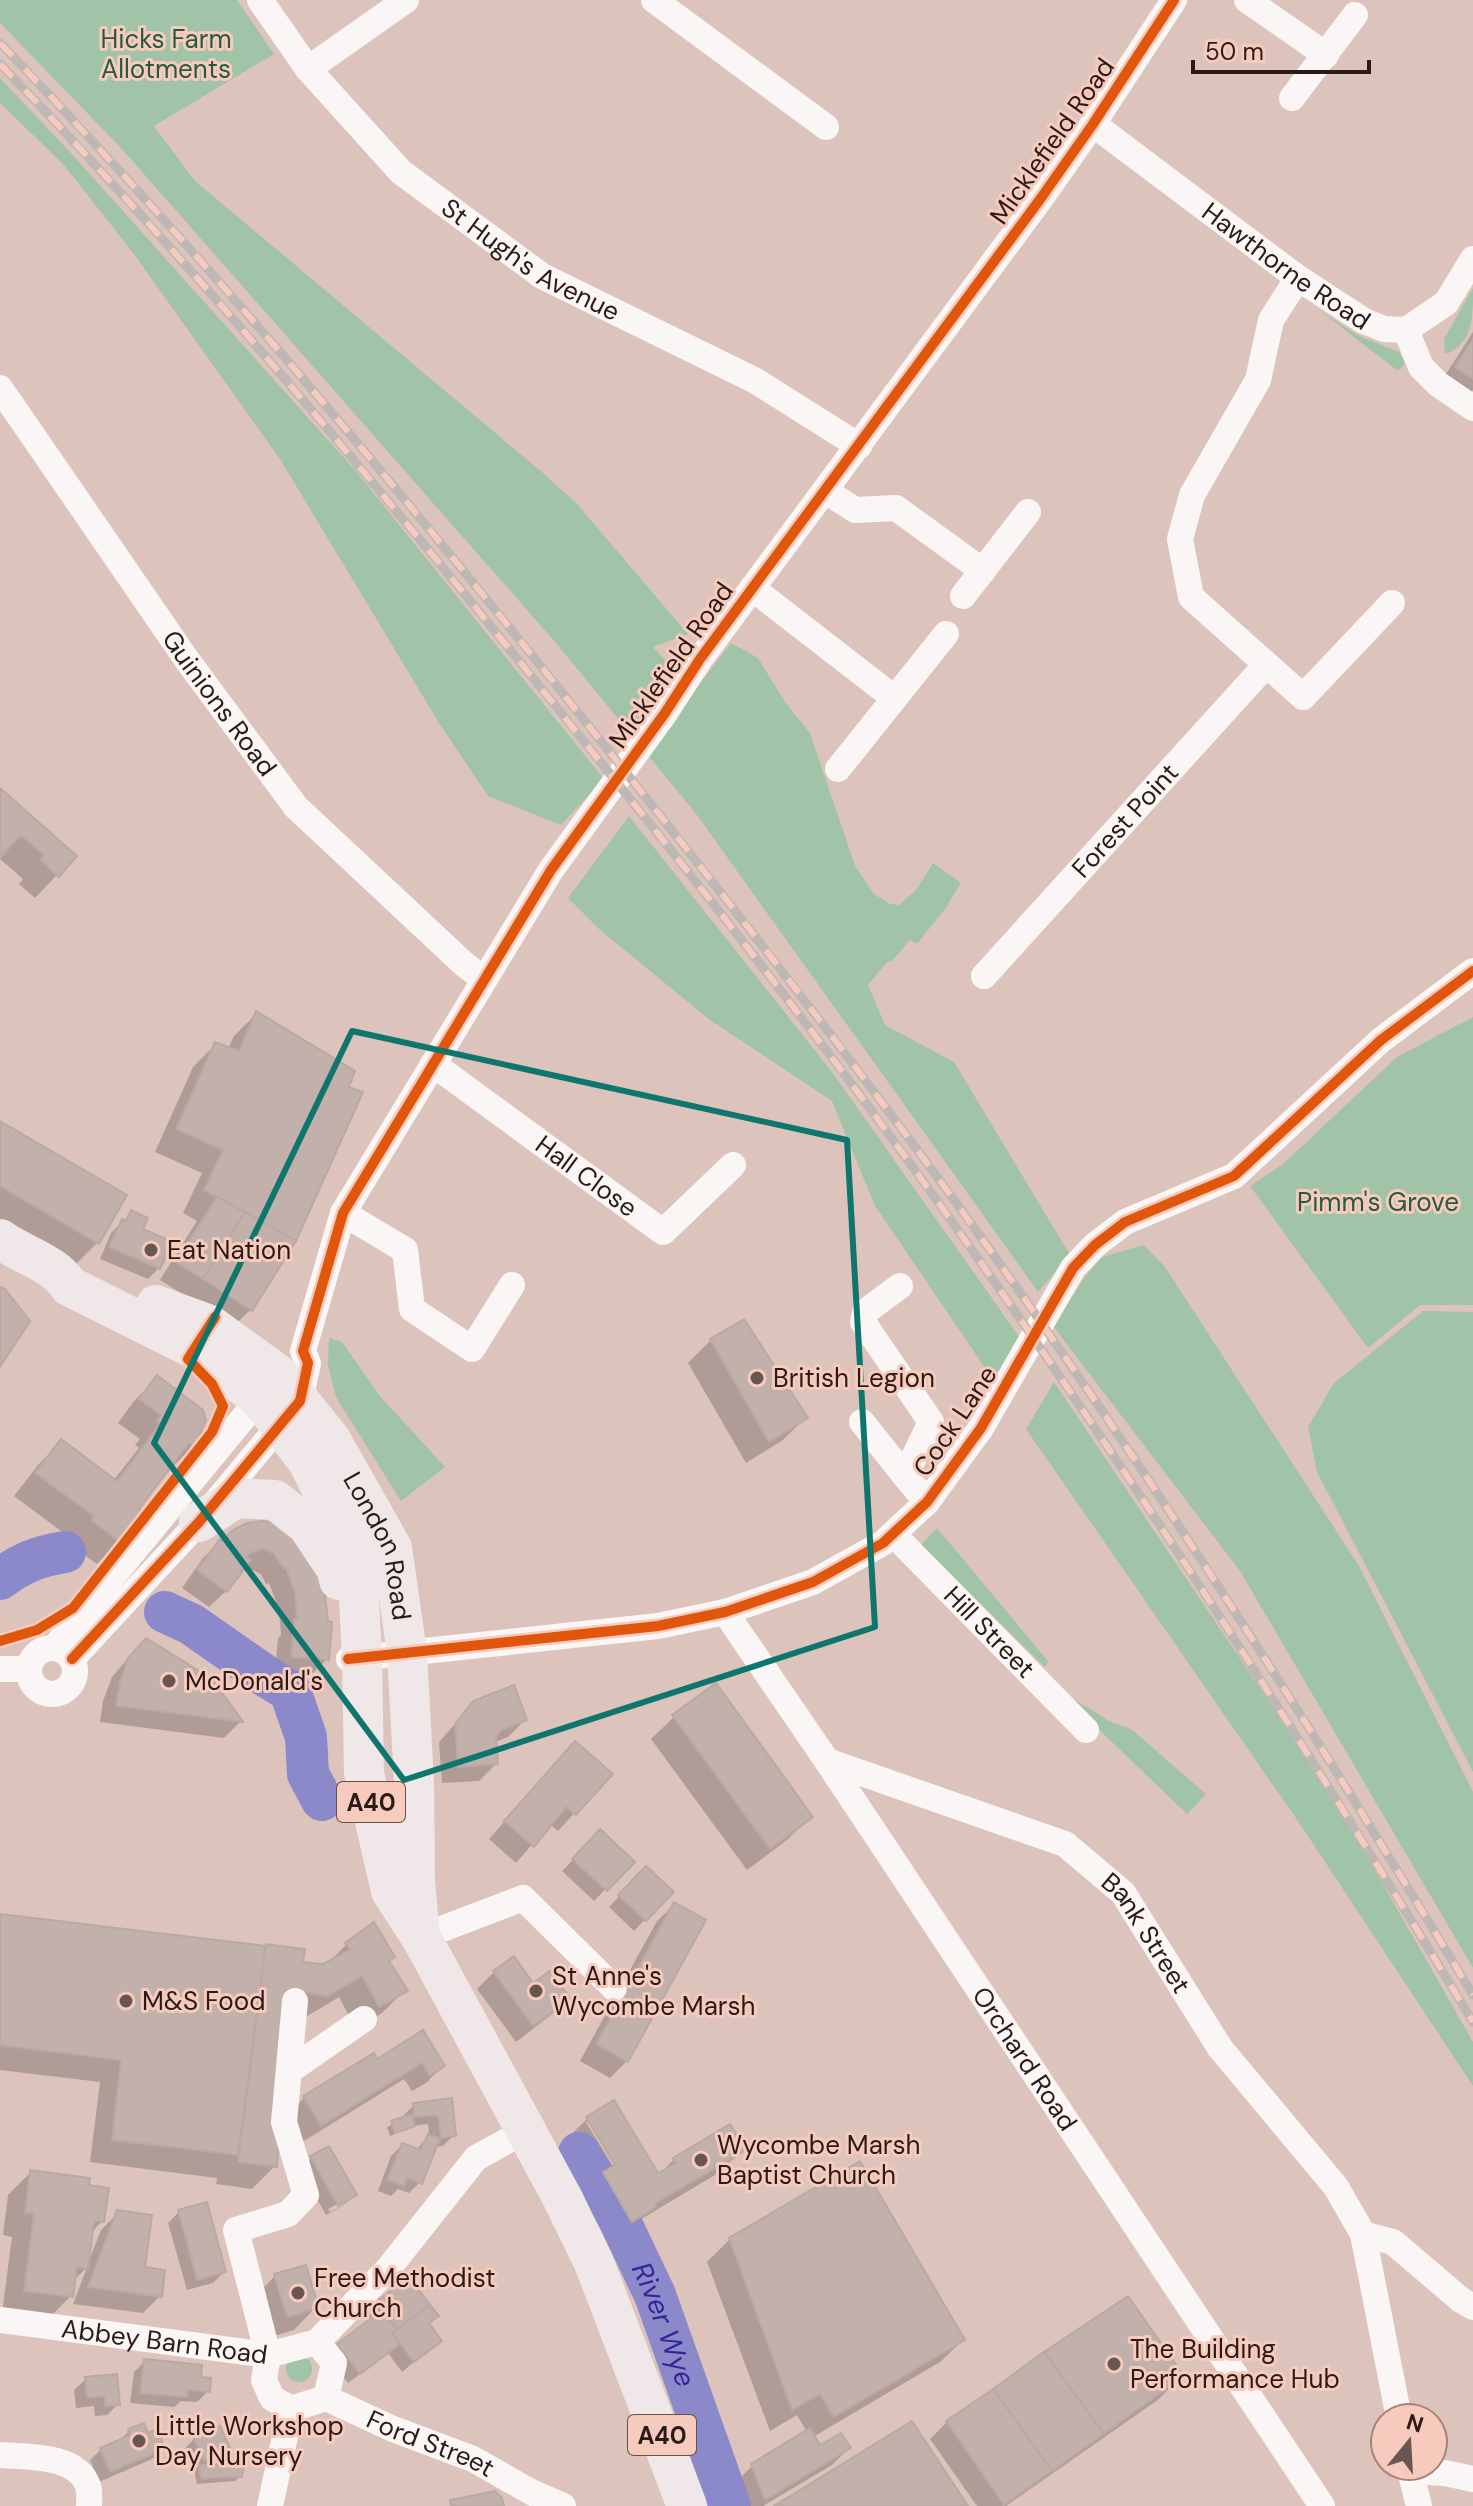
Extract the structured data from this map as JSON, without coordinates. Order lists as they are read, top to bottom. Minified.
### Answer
{"streets":{"main road":["London Road","A40"],"street":["Micklefield Road","St Hugh's Avenue","Hawthorne Road","Guinions Road","Forest Point","Hall Close","Cock Lane","Hill Street","Bank Street","Orchard Road","Abbey Barn Road","Ford Street"]},"crossings":[["Micklefield Road","St Hugh's Avenue"],["Micklefield Road","Hawthorne Road"],["Micklefield Road","Guinions Road"],["Micklefield Road","Hall Close"],["Micklefield Road","London Road"],["Cock Lane","London Road"],["Cock Lane","Hill Street"],["Cock Lane","A40"],["Cock Lane","Orchard Road"],["London Road","A40"],["Bank Street","Orchard Road"],["Abbey Barn Road","Ford Street"]],"water":["River Wye"],"parks":["Hicks Farm Allotments","Pimm's Grove"],"places":["Eat Nation","British Legion","McDonald's","St Anne's Wycombe Marsh","M&S Food","Wycombe Marsh Baptist Church","Free Methodist Church","The Building Performance Hub","Little Workshop Day Nursery"],"scale_bar":"50 m","north":"top"}
